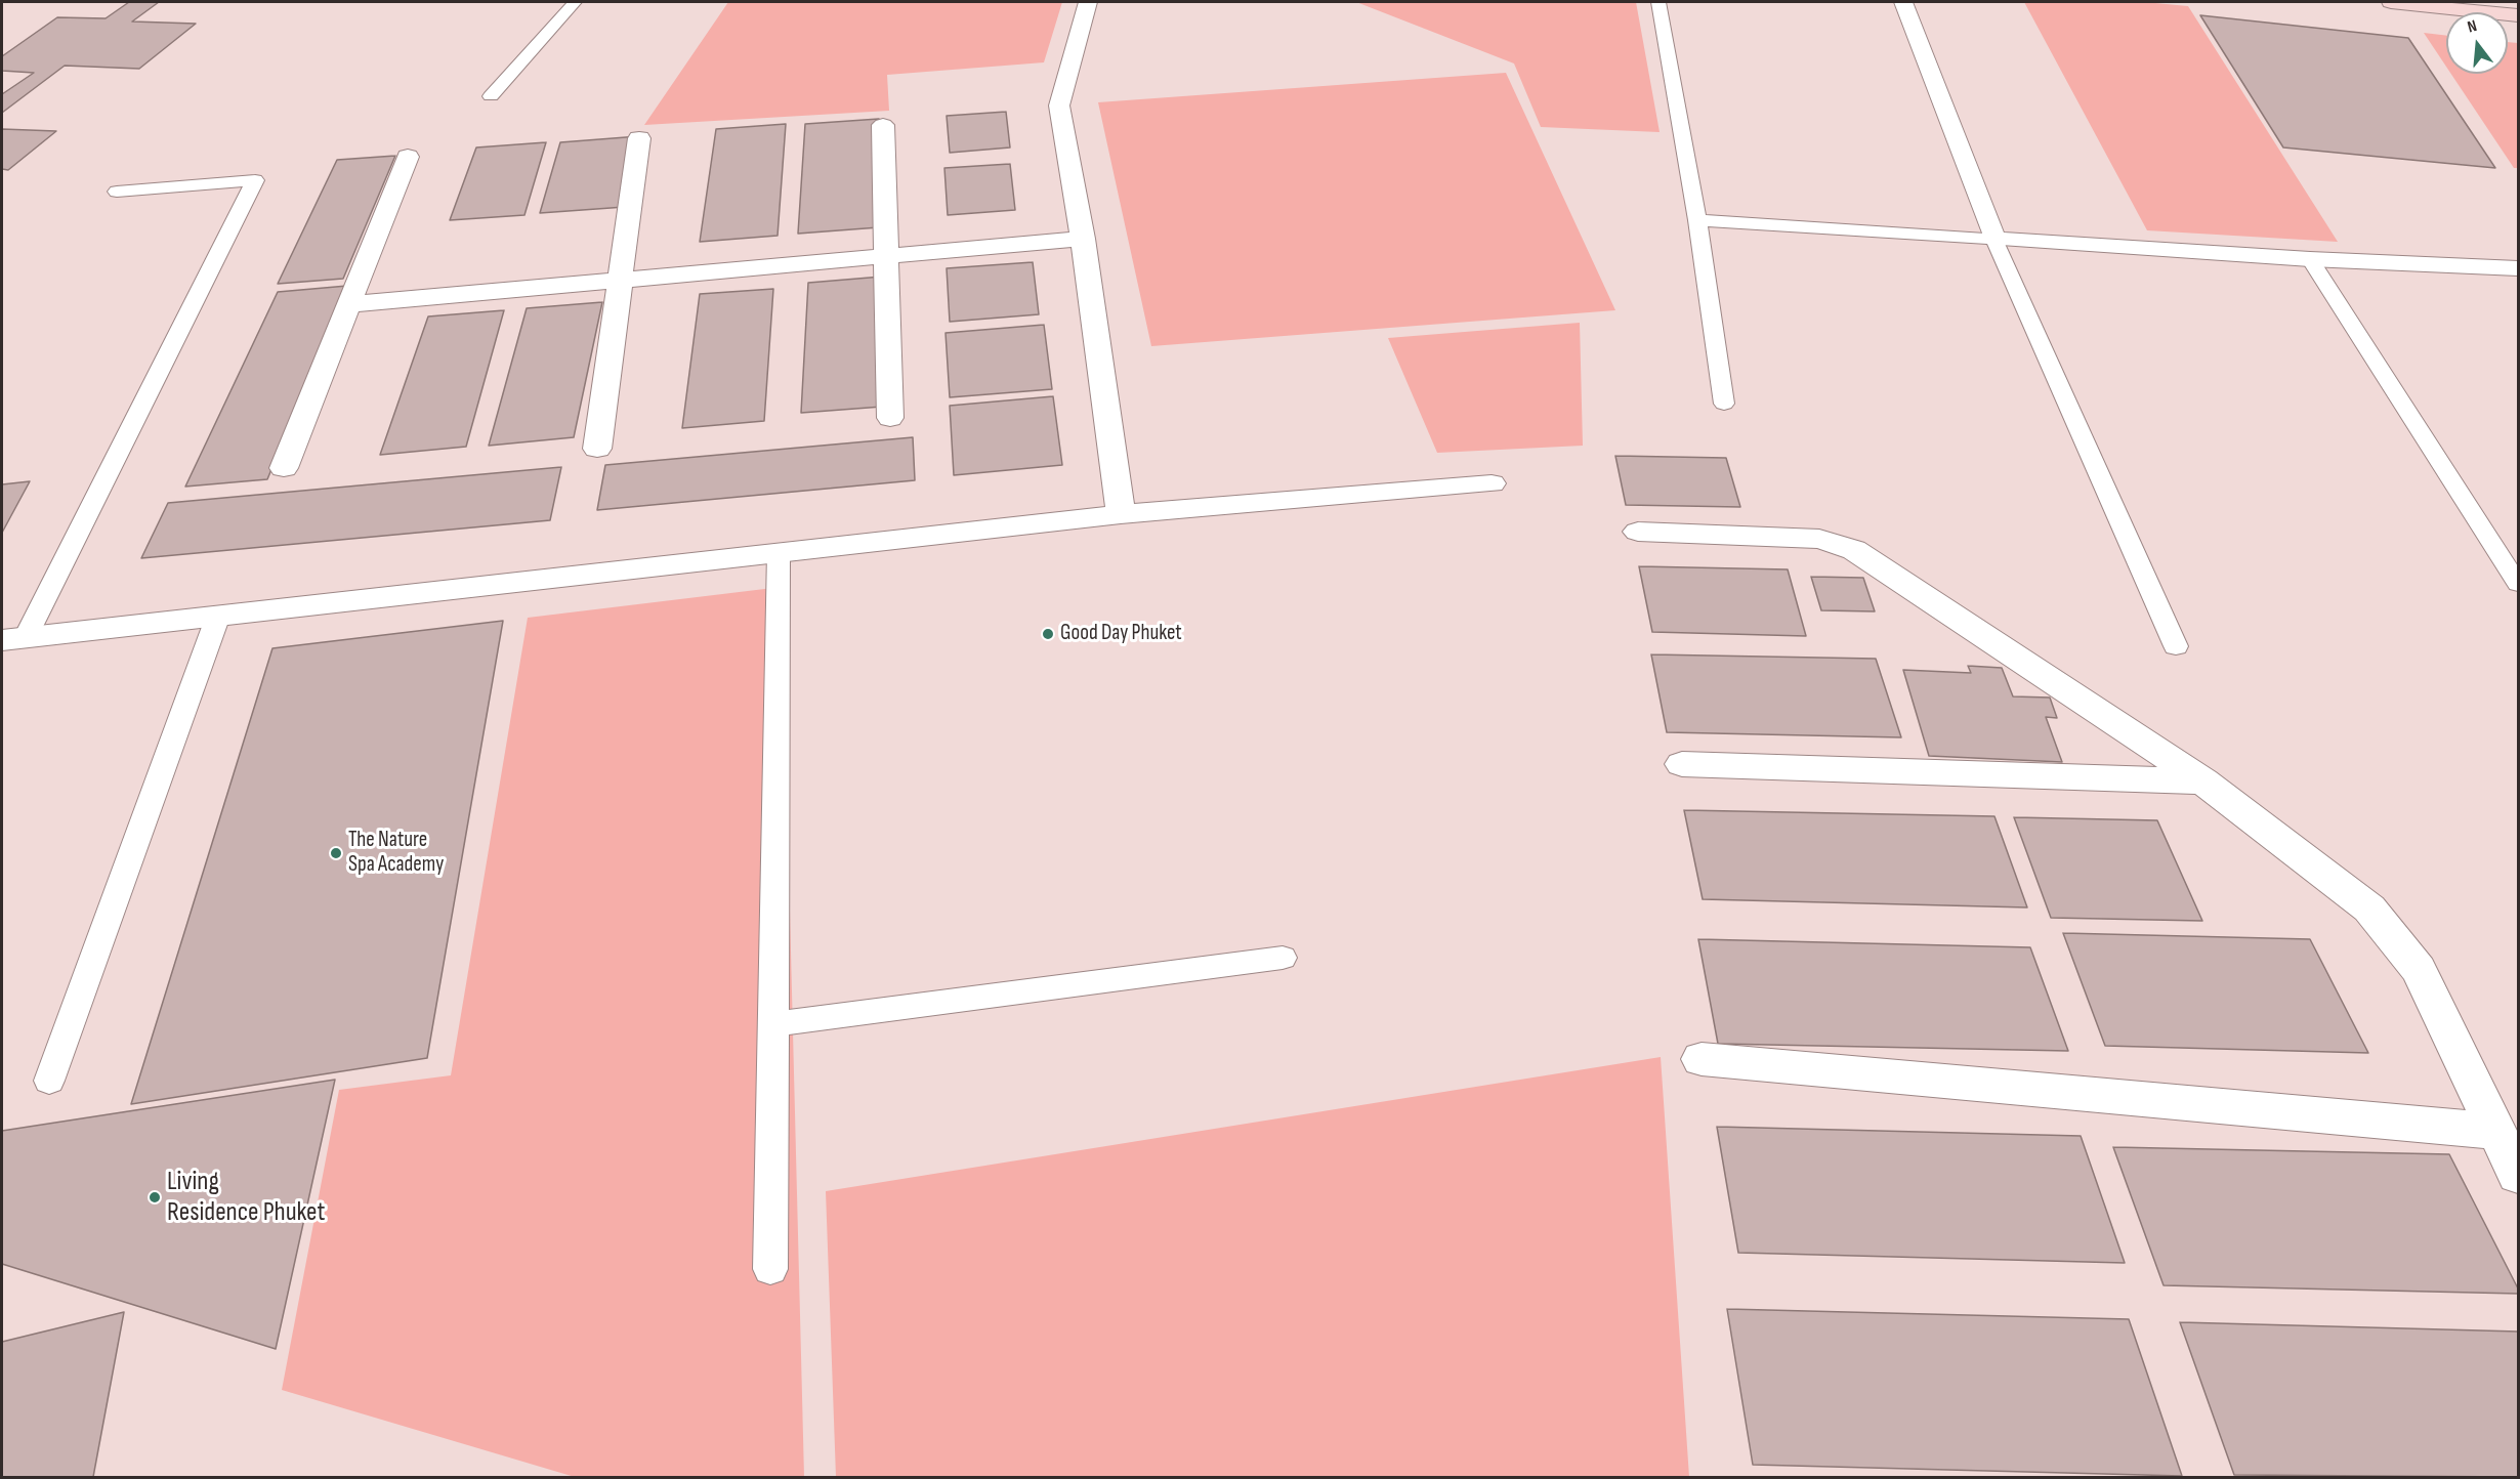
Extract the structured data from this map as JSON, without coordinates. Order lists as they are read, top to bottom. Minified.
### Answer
{"places":["Good Day Phuket","The Nature Spa Academy","Living Residence Phuket"],"north":"top"}
